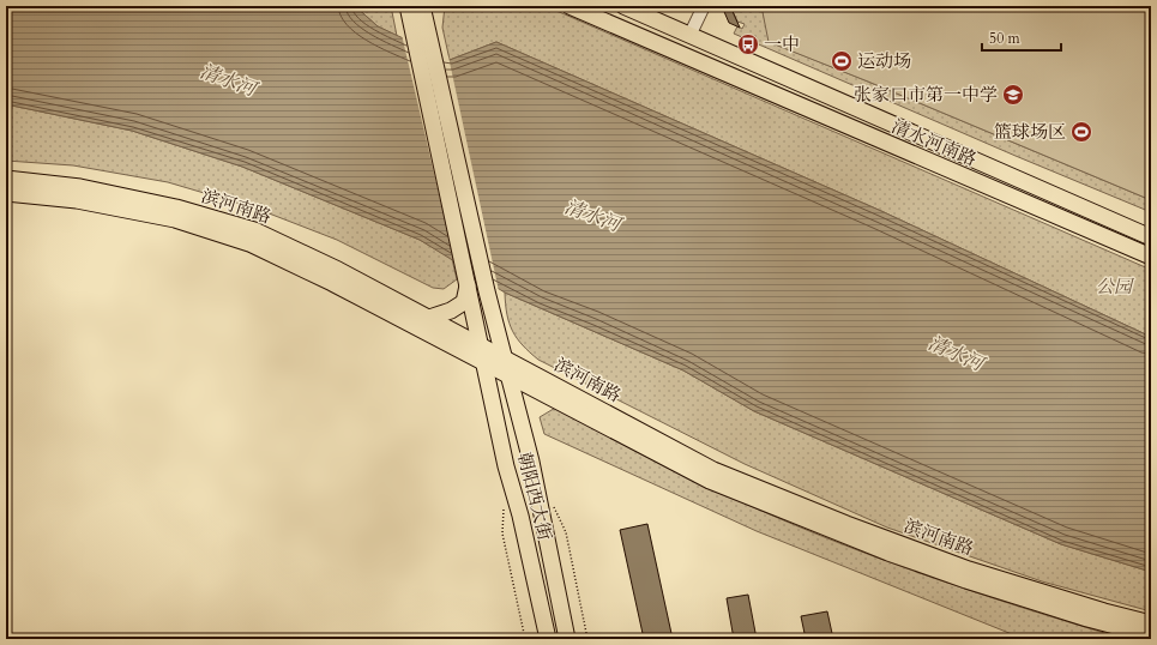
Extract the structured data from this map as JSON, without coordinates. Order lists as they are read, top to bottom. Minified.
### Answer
{"streets":{"main road":["清水河南路","滨河南路","朝阳西大街"]},"crossings":[["滨河南路","朝阳西大街"]],"water":["清水河"],"parks":["公园"],"places":{"bus stop":["一中"],"sports":["运动场","篮球场区"],"school or university":["张家口市第一中学"]},"scale_bar":"50 m"}
